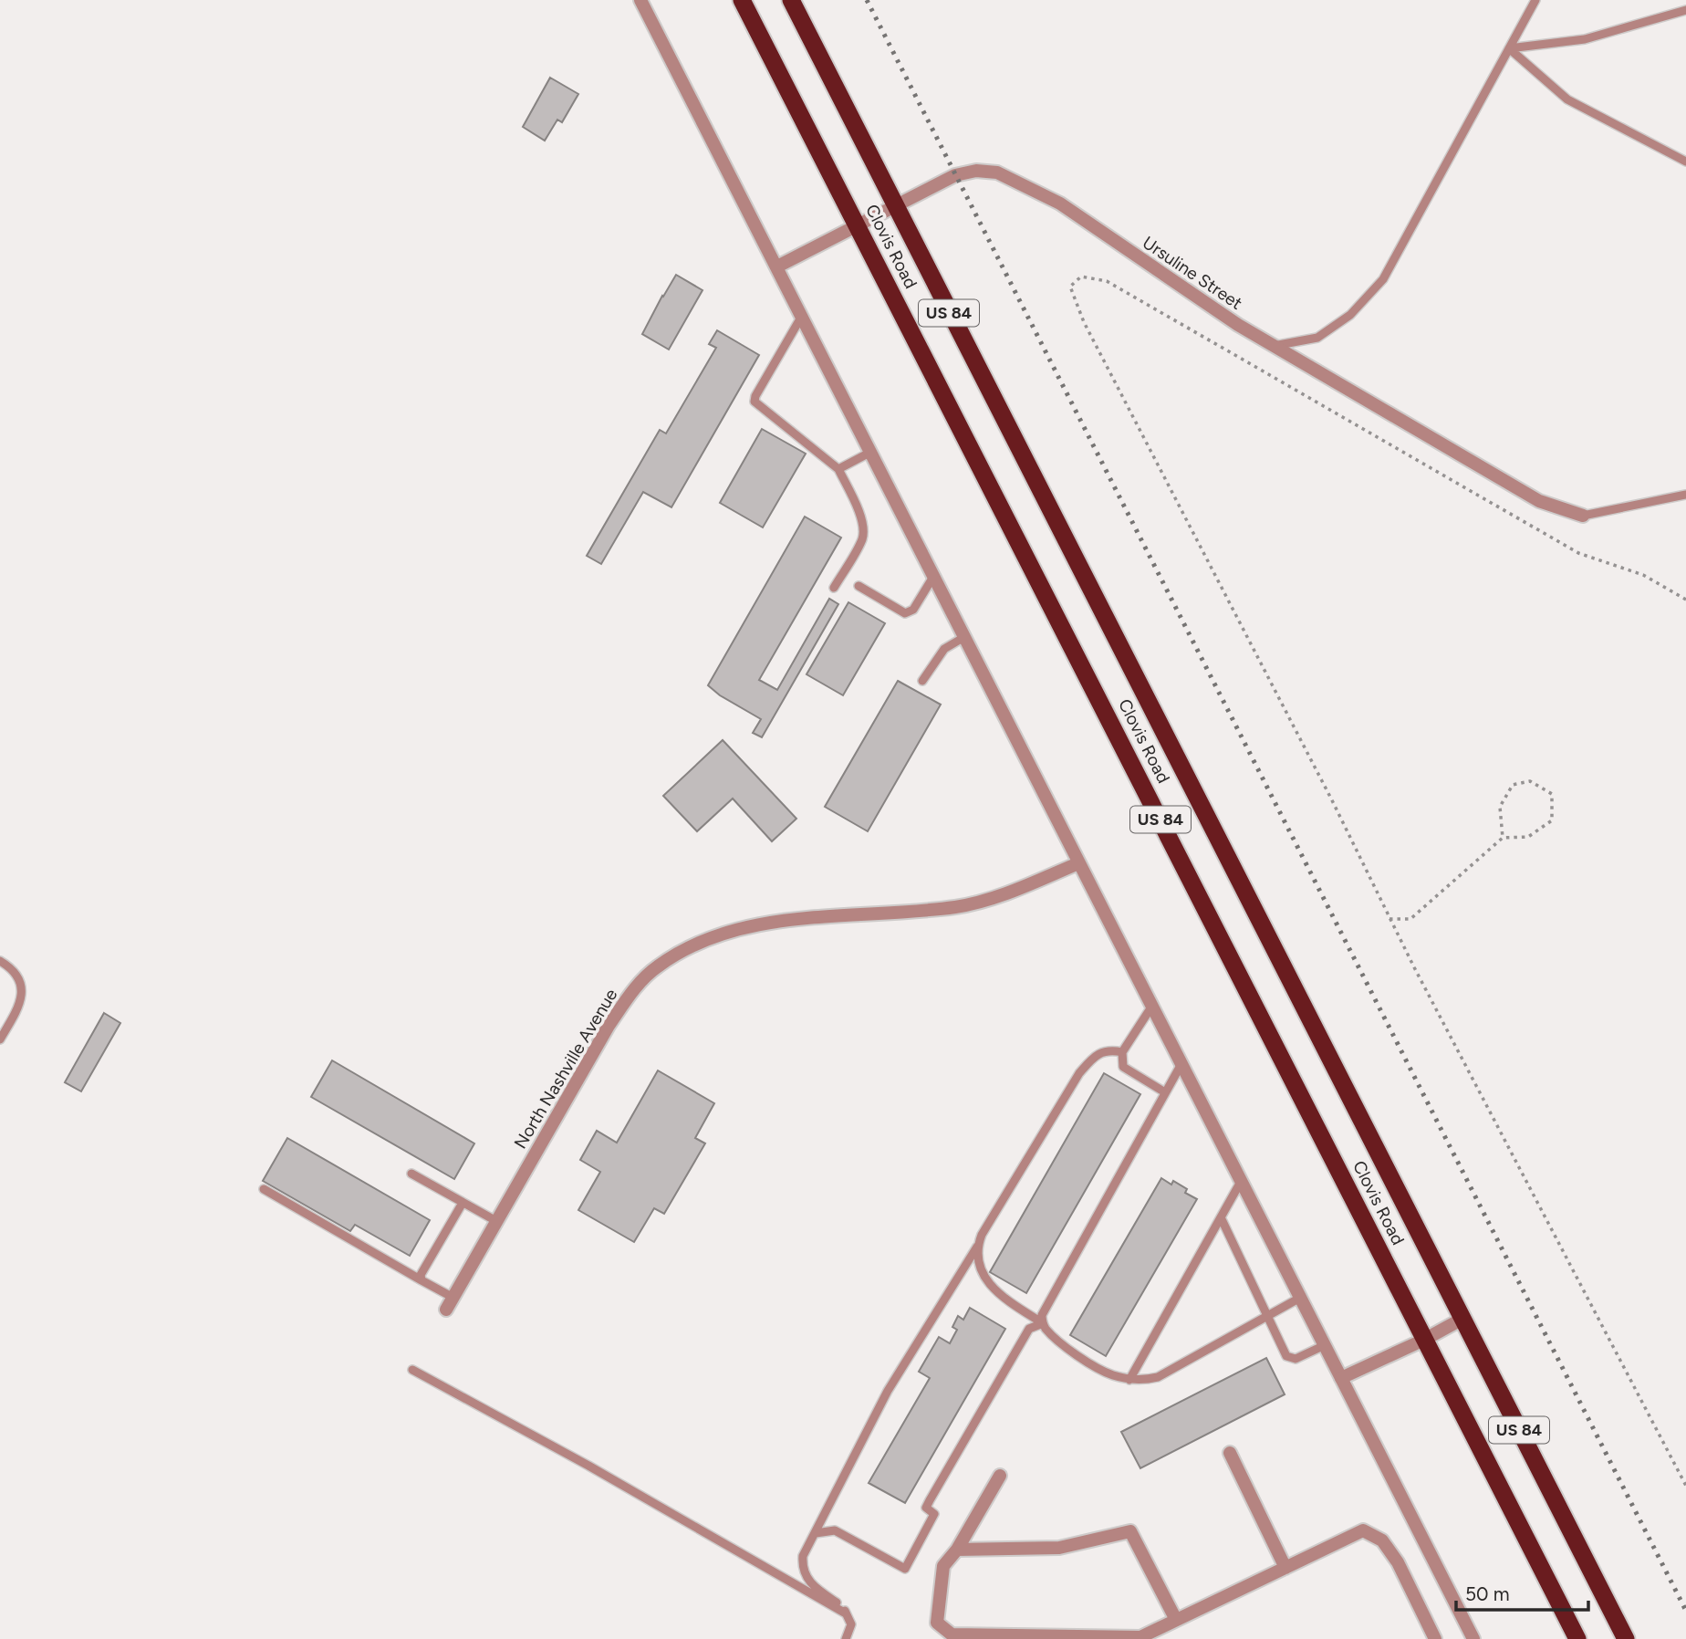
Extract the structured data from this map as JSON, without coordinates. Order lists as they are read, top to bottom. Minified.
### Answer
{"streets":{"highway":["Clovis Road","US 84"],"street":["Ursuline Street","North Nashville Avenue"]},"crossings":[["Clovis Road","Ursuline Street"]],"scale_bar":"50 m"}
